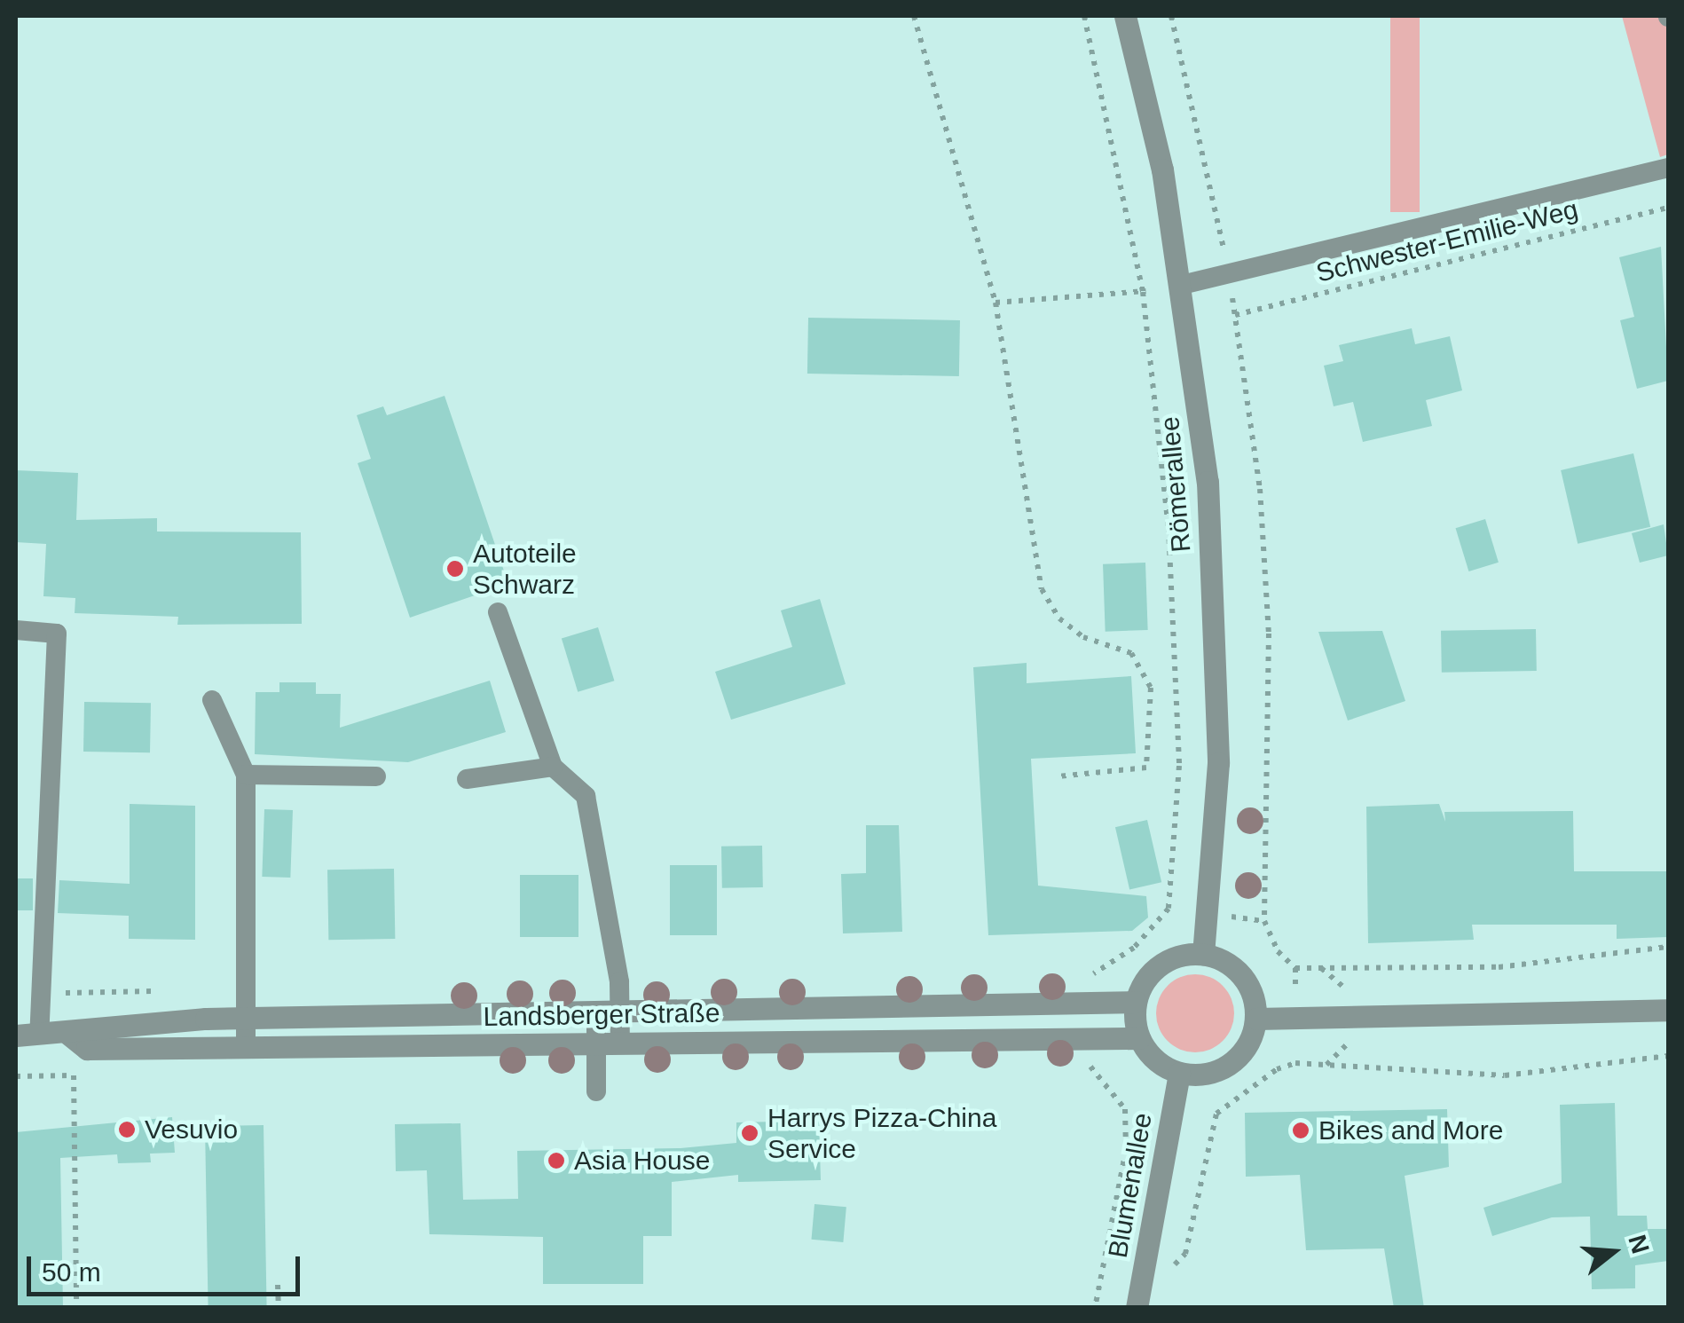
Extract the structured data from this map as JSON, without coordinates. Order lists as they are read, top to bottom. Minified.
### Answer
{"streets":{"street":["Römerallee","Landsberger Straße","Blumenallee"],"path":["Schwester-Emilie-Weg"]},"crossings":[["Römerallee","Landsberger Straße"],["Römerallee","Blumenallee"],["Landsberger Straße","Blumenallee"]],"places":["Autoteile Schwarz","Vesuvio","Bikes and More","Harrys Pizza-China Service","Asia House"],"scale_bar":"50 m","north":"right"}
